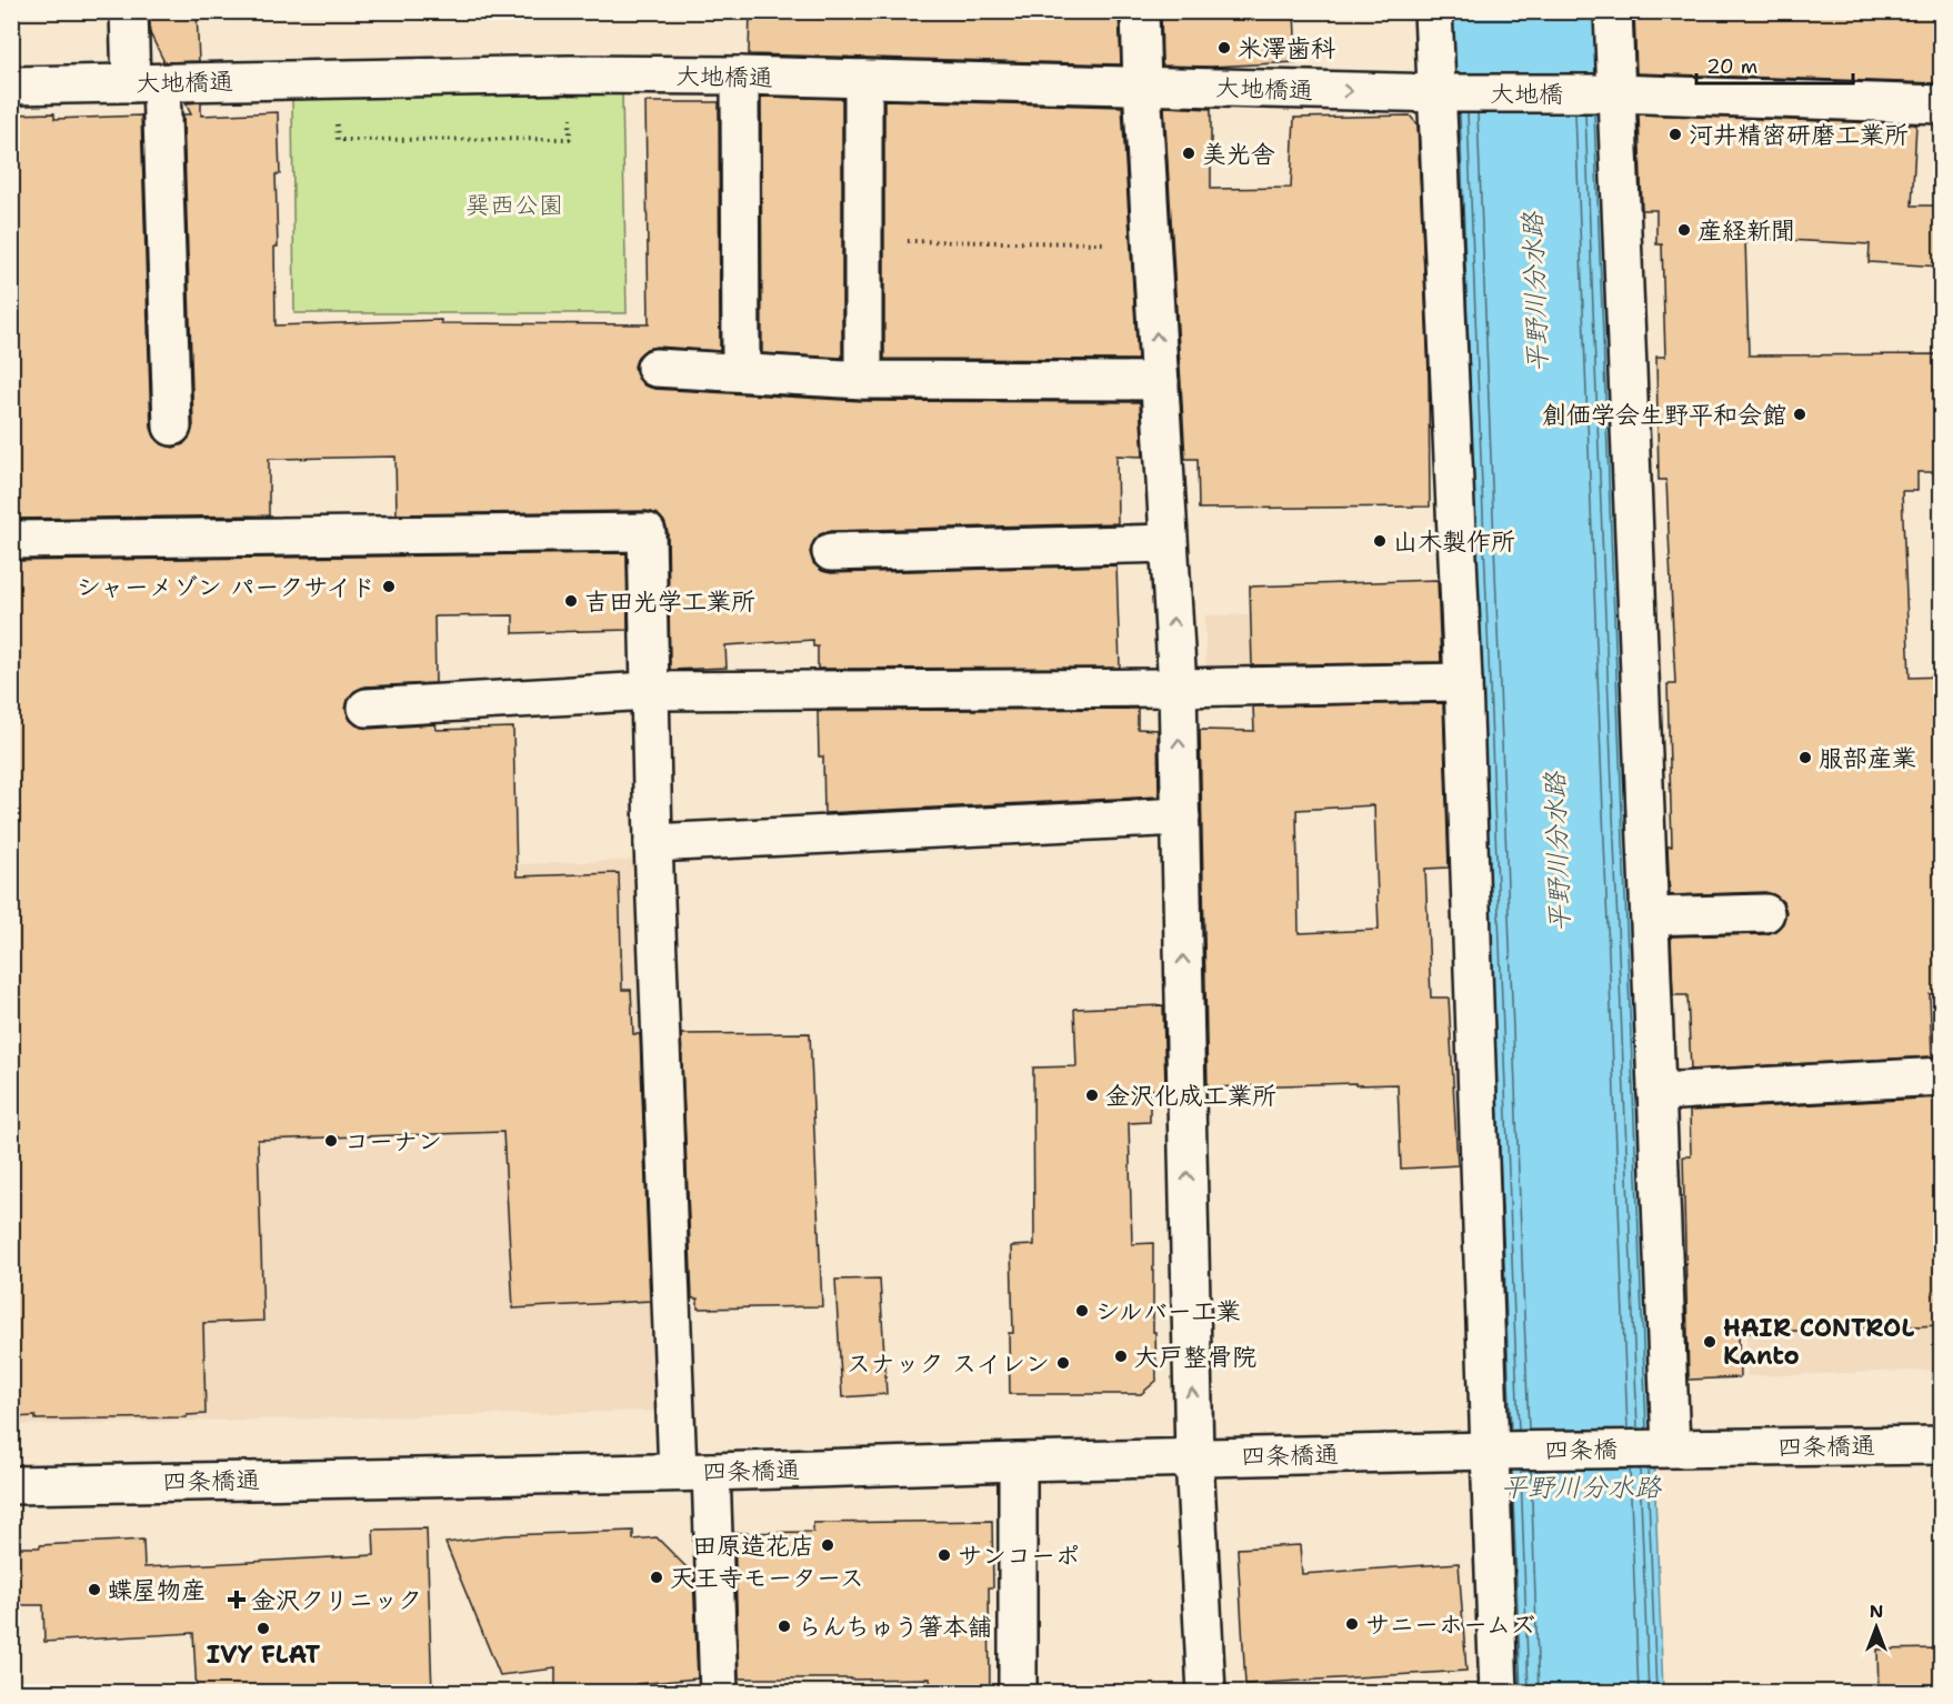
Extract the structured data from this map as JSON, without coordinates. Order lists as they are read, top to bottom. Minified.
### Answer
{"streets":{"street":["大地橋通","大地橋","四条橋通","四条橋"]},"crossings":[["大地橋通","大地橋"],["四条橋通","四条橋"]],"water":["平野川分水路"],"parks":["巽西公園"],"places":{"other":["米澤歯科","河井精密研磨工業所","美光舎","産経新聞","創価学会生野平和会館","山木製作所","シャーメゾン パークサイド","吉田光学工業所","服部産業","金沢化成工業所","コーナン","シルバー工業","HAIR CONTROL Kanto","大戸整骨院","スナック スイレン","田原造花店","サンコーポ","天王寺モータース","蝶屋物産","サニーホームズ","らんちゅう箸本舗","IVY FLAT"],"health":["金沢クリニック"]},"scale_bar":"20 m","north":"top"}
